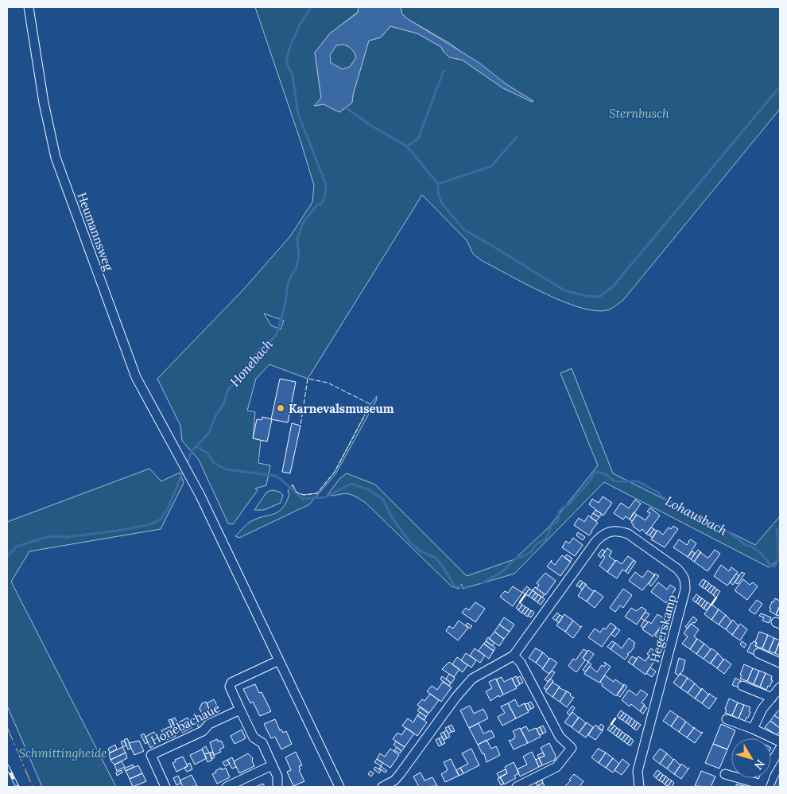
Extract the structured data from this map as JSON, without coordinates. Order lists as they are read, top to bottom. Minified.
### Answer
{"streets":{"street":["Heumannsweg","Hegerskamp","Honebachaue"]},"crossings":[["Heumannsweg","Honebachaue"]],"water":["Honebach","Lohausbach"],"parks":["Sternbusch","Schmittingheide"],"places":["Karnevalsmuseum"],"north":"bottom right"}
